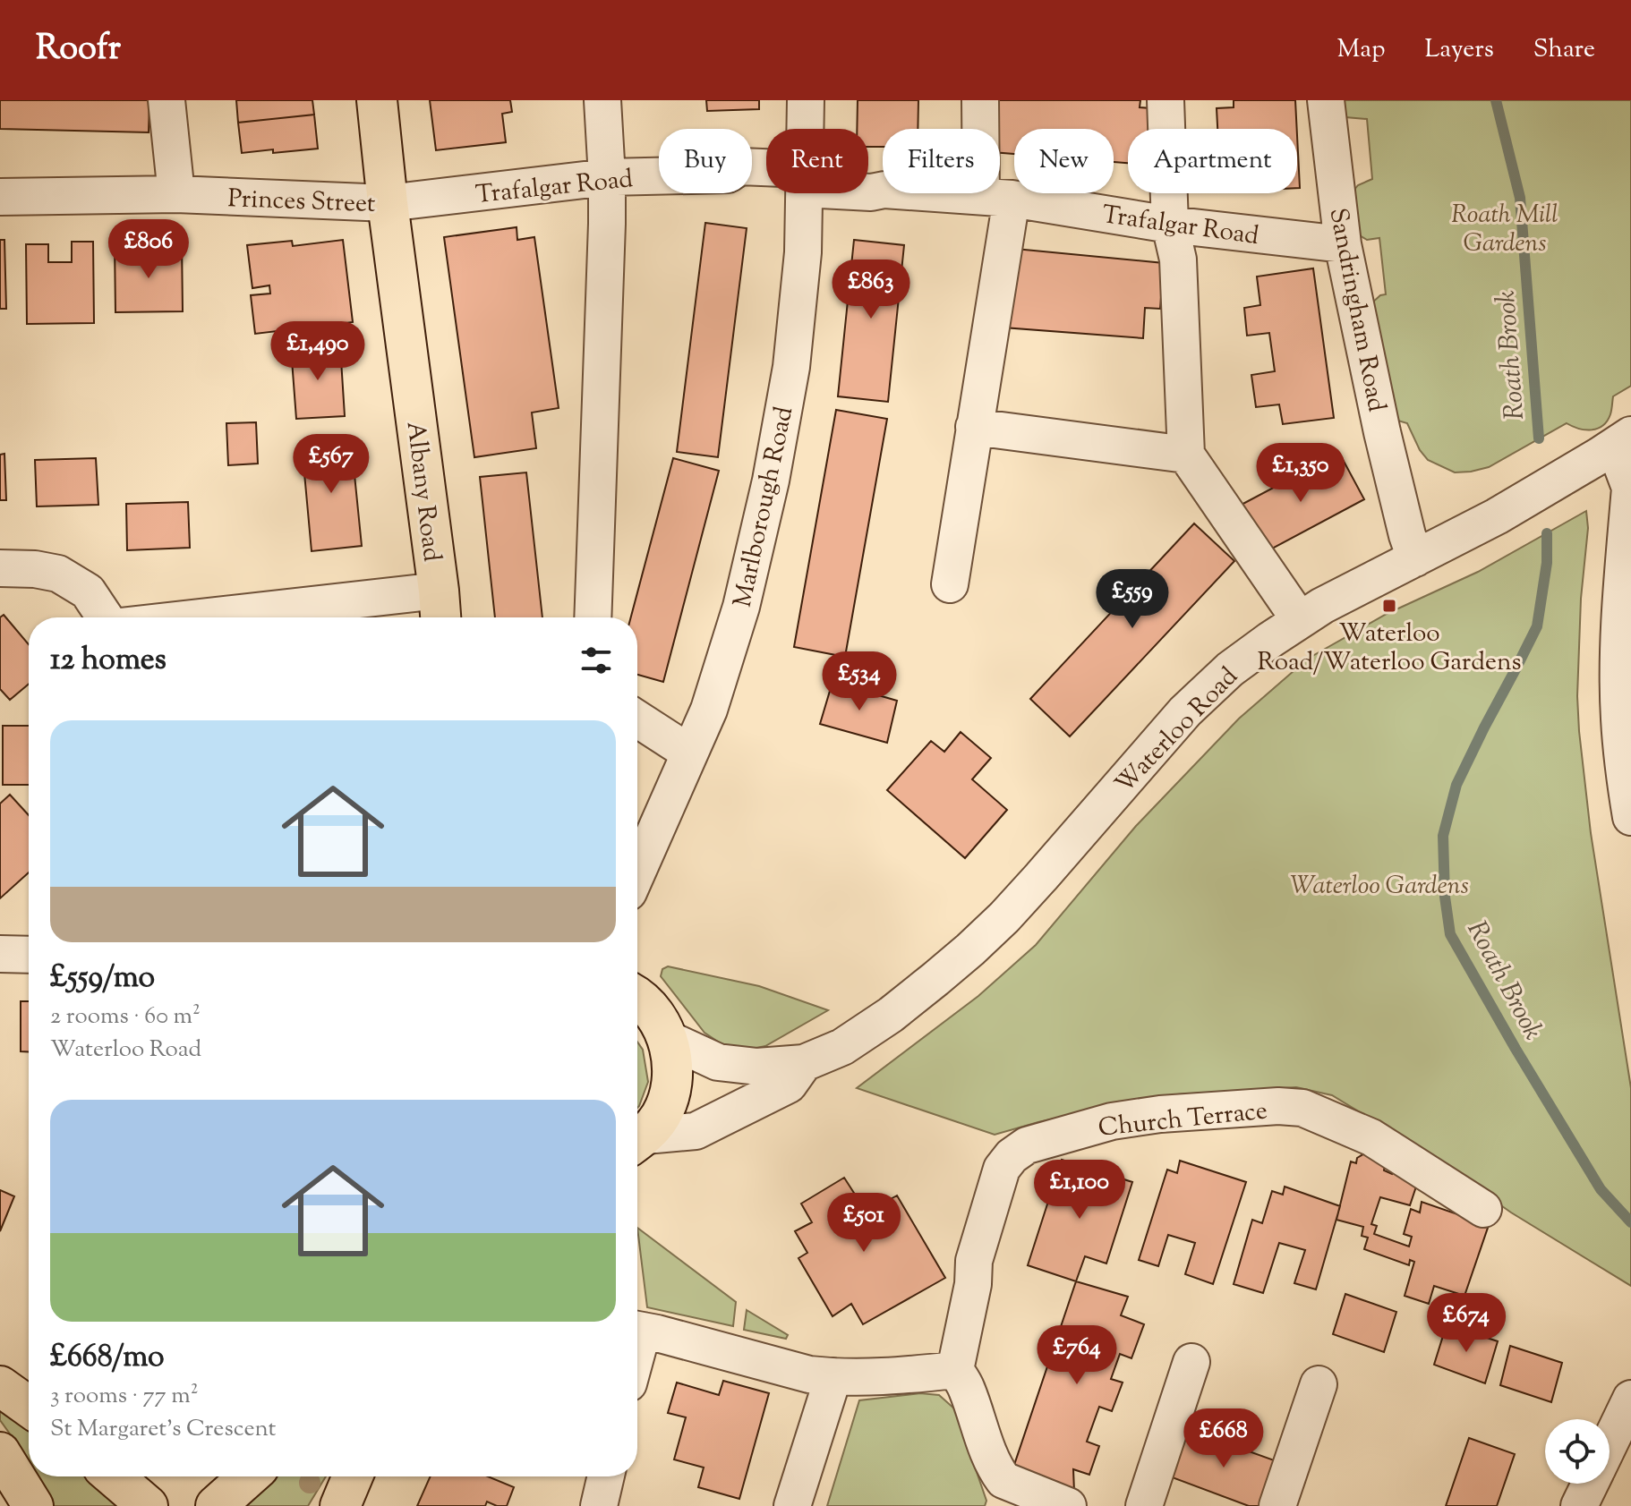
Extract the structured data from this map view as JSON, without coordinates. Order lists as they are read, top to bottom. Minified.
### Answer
{"streets":{"main road":["Albany Road"],"street":["Trafalgar Road","Princes Street","Sandringham Road","Marlborough Road","Waterloo Road","Church Terrace"]},"crossings":[["Trafalgar Road","Princes Street"],["Trafalgar Road","Sandringham Road"],["Trafalgar Road","Albany Road"],["Princes Street","Albany Road"],["Sandringham Road","Waterloo Road"]],"water":["Roath Brook"],"parks":["Roath Mill Gardens","Waterloo Gardens"],"places":{"transit":["Waterloo Road/Waterloo Gardens"]},"page":{"header":"Roofr","nav":["Map","Layers","Share"],"chip":["Buy","Rent","Filters","New","Apartment"],"price":["£806","£863","£1,490","£567","£1,350","£559","£534","£1,100","£501","£674","£764","£668"],"heading":"12 homes","list":[{"name":"£559/mo","note":"2 rooms · 60 m² · Waterloo Road"},{"name":"£668/mo","note":"3 rooms · 77 m² · St Margaret's Crescent"}]}}
